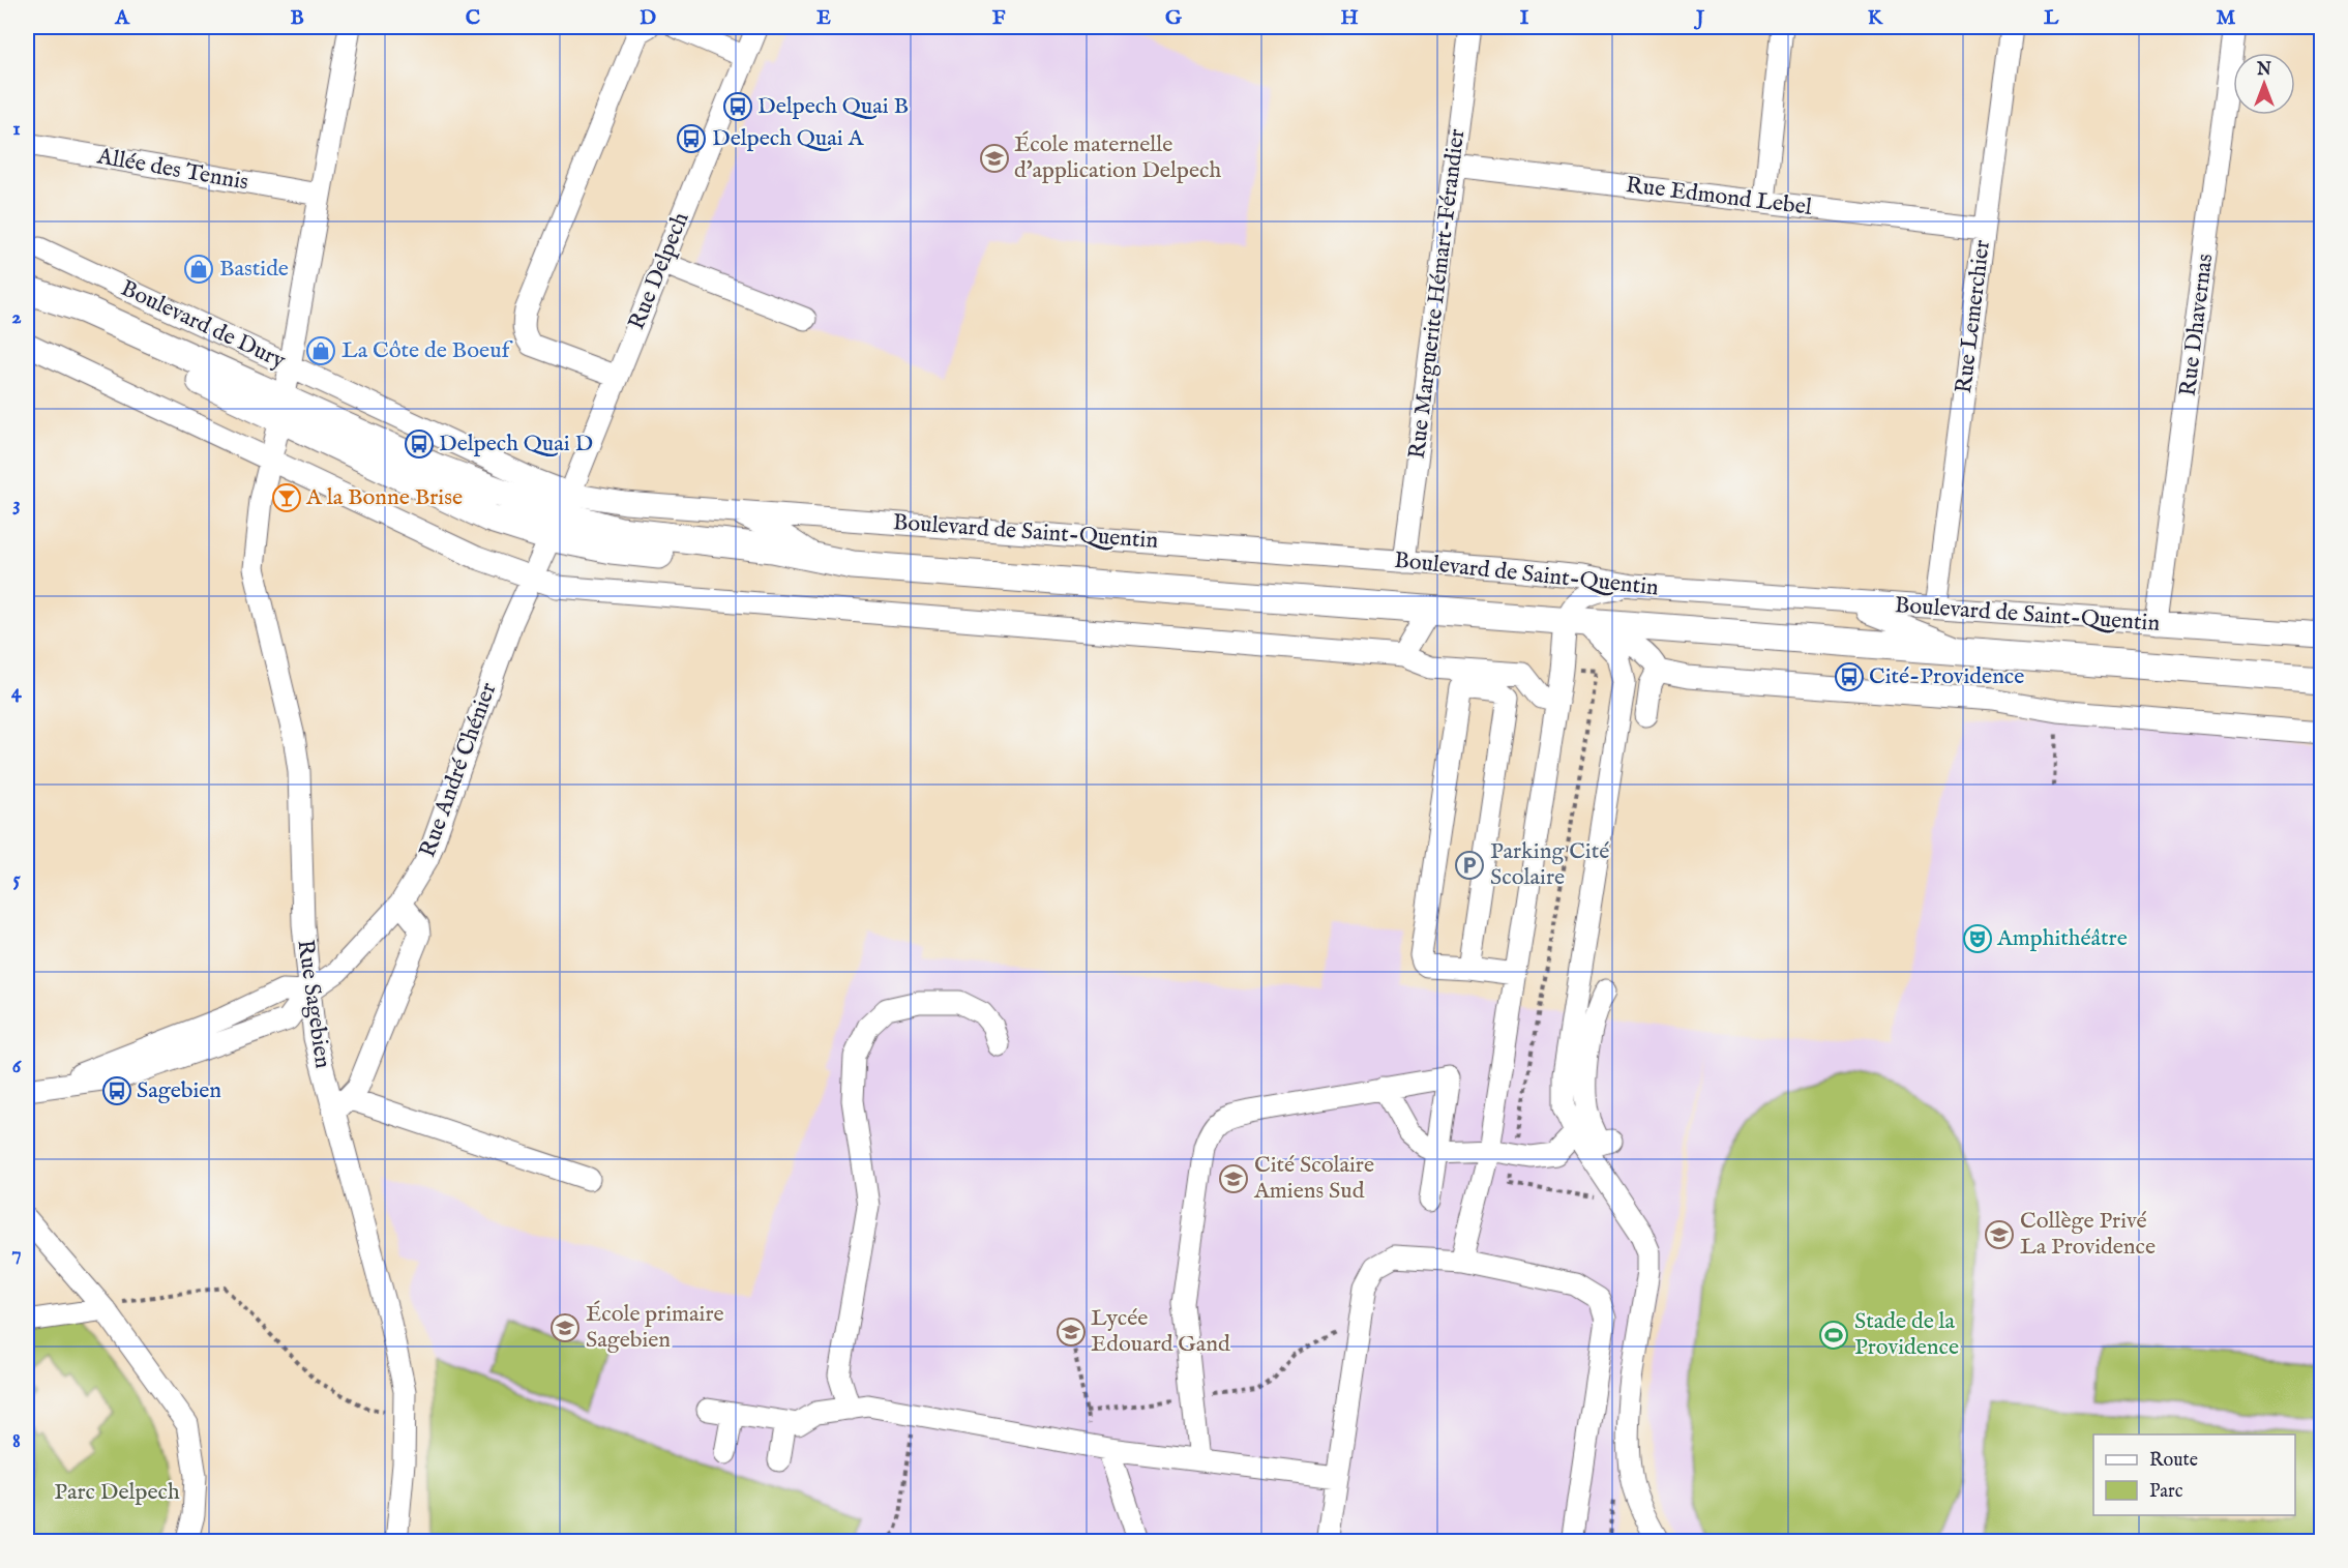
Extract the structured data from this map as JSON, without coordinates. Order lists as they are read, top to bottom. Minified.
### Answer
{"streets":{"main road":["Boulevard de Dury","Boulevard de Saint-Quentin"],"street":["Allée des Tennis","Rue Edmond Lebel","Rue Delpech","Rue Marguerite Hémart-Férandier","Rue Lemerchier","Rue Dhavernas","Rue André Chénier","Rue Sagebien"]},"crossings":[["Allée des Tennis","Rue Sagebien"],["Rue Edmond Lebel","Rue Marguerite Hémart-Férandier"],["Rue Edmond Lebel","Rue Lemerchier"],["Rue Delpech","Boulevard de Dury"],["Rue Delpech","Boulevard de Saint-Quentin"],["Rue Delpech","Rue André Chénier"],["Rue Marguerite Hémart-Férandier","Boulevard de Saint-Quentin"],["Rue Lemerchier","Boulevard de Saint-Quentin"],["Boulevard de Dury","Boulevard de Saint-Quentin"],["Boulevard de Dury","Rue André Chénier"],["Boulevard de Dury","Rue Sagebien"],["Rue Dhavernas","Boulevard de Saint-Quentin"],["Boulevard de Saint-Quentin","Rue André Chénier"],["Rue André Chénier","Rue Sagebien"]],"parks":["Parc Delpech"],"places":{"bus stop":["Delpech Quai B","Delpech Quai A","Delpech Quai D","Cité-Providence","Sagebien"],"school or university":["École maternelle d'application Delpech","Cité Scolaire Amiens Sud","Collège Privé La Providence","École primaire Sagebien","Lycée Edouard Gand"],"shop":["Bastide","La Côte de Boeuf"],"bar":["A la Bonne Brise"],"parking":["Parking Cité Scolaire"],"theatre":["Amphithéâtre"],"sports":["Stade de la Providence"]},"legend":["Route","Parc"],"north":"top","grid":{"columns":["A","B","C","D","E","F","G","H","I","J","K","L","M"],"rows":["1","2","3","4","5","6","7","8"]}}
